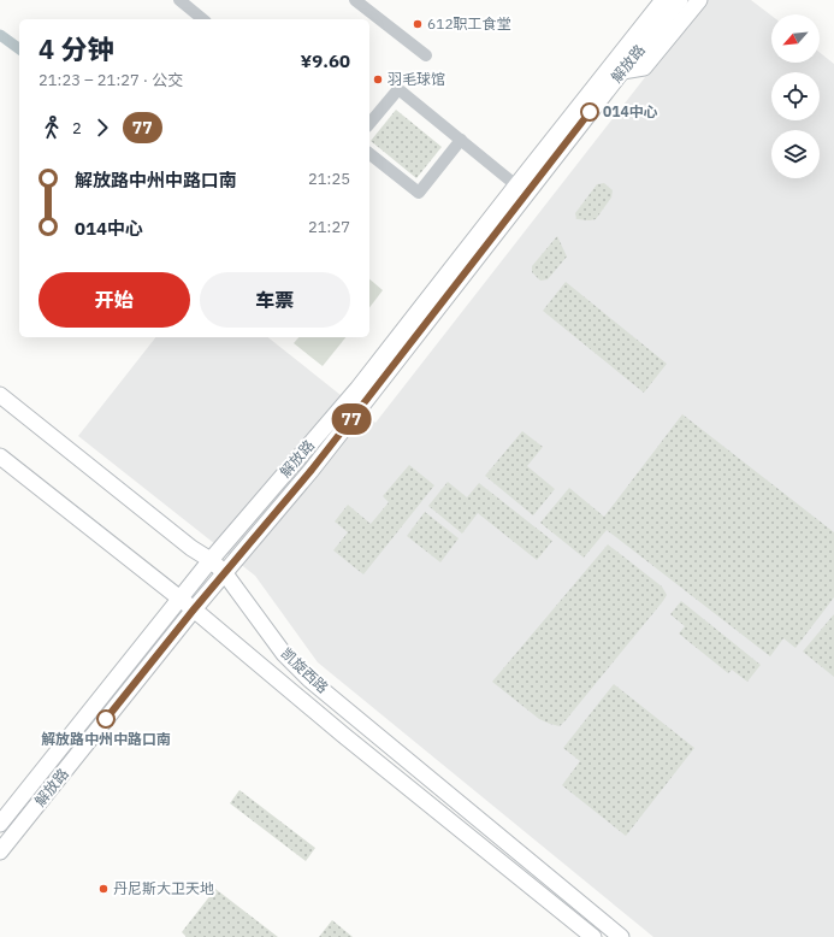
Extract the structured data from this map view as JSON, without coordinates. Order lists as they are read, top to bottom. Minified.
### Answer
{"streets":{"main road":["解放路","凯旋西路"]},"crossings":[["解放路","凯旋西路"]],"places":["612职工食堂","羽毛球馆","014中心","解放路中州中路口南","丹尼斯大卫天地"],"lines":["bus line 77"],"north":"bottom left","page":{"on_map":"77","heading":["4 分钟","21:23 – 21:27 · 公交","¥9.60"],"legs":["2","77"],"list":[{"name":"解放路中州中路口南","value":"21:25"},{"name":"014中心","value":"21:27"}],"buttons":["开始","车票"]}}
